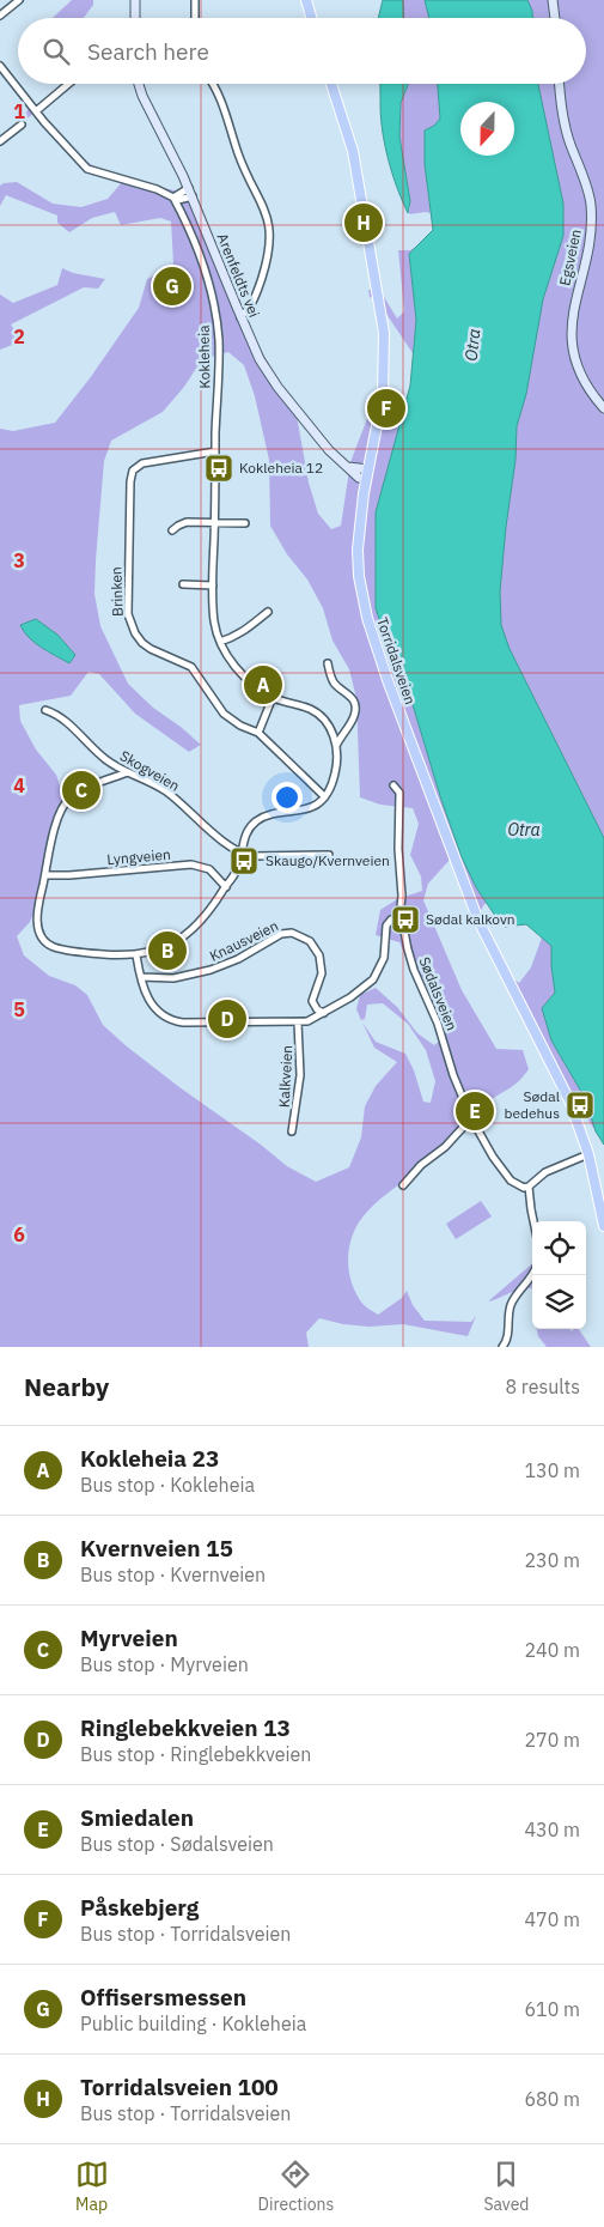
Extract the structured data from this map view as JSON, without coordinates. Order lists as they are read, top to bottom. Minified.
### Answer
{"streets":{"main road":["Torridalsveien"],"street":["Egsveien","Arenfeldts vei","Kokleheia","Brinken","Skogveien","Lyngveien","Knausveien","Sødalsveien","Kalkveien"]},"crossings":[["Arenfeldts vei","Torridalsveien"],["Kokleheia","Brinken"]],"water":["Otra"],"places":{"bus stop":["Kokleheia 12","Skaugo/Kvernveien","Sødal kalkovn","Sødal bedehus"]},"north":"bottom","page":{"search":"Search here","pins":["H","G","F","A","C","B","D","E"],"heading":["Nearby","8 results"],"list":[{"mark":"A","name":"Kokleheia 23","note":"Bus stop · Kokleheia","value":"130 m"},{"mark":"B","name":"Kvernveien 15","note":"Bus stop · Kvernveien","value":"230 m"},{"mark":"C","name":"Myrveien","note":"Bus stop · Myrveien","value":"240 m"},{"mark":"D","name":"Ringlebekkveien 13","note":"Bus stop · Ringlebekkveien","value":"270 m"},{"mark":"E","name":"Smiedalen","note":"Bus stop · Sødalsveien","value":"430 m"},{"mark":"F","name":"Påskebjerg","note":"Bus stop · Torridalsveien","value":"470 m"},{"mark":"G","name":"Offisersmessen","note":"Public building · Kokleheia","value":"610 m"},{"mark":"H","name":"Torridalsveien 100","note":"Bus stop · Torridalsveien","value":"680 m"}],"nav":["Map","Directions","Saved"]},"grid":{"rows":["1","2","3","4","5","6"]}}
